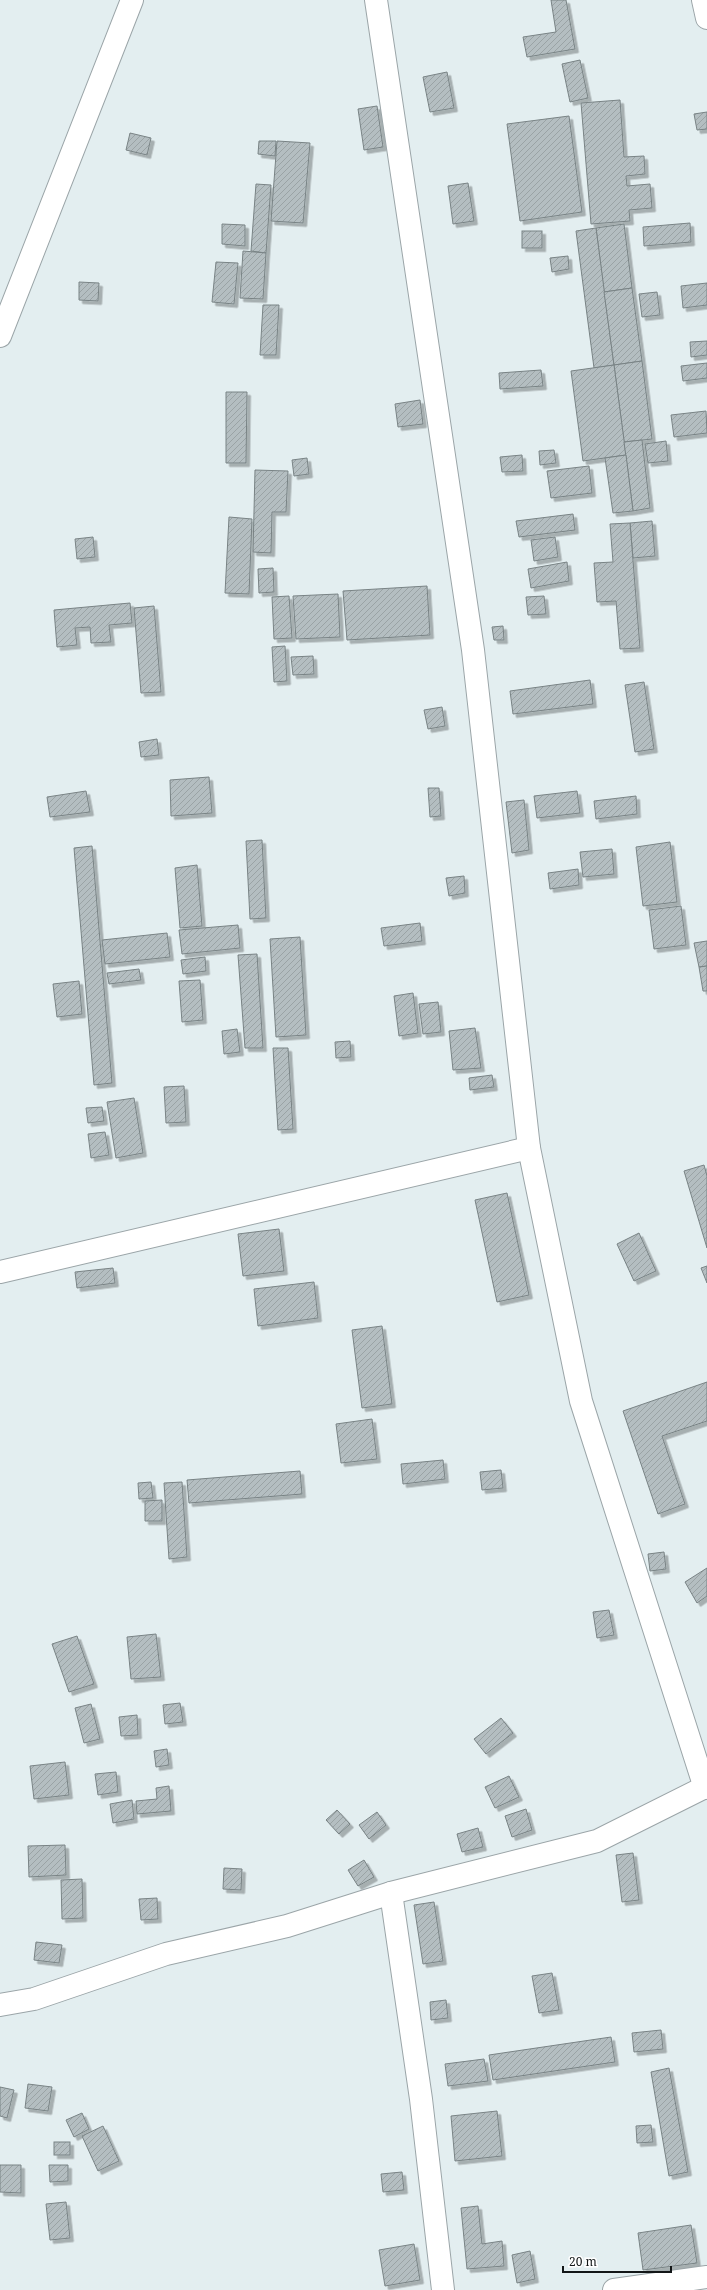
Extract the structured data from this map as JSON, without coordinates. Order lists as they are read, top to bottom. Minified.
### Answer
{"scale_bar":"20 m"}
